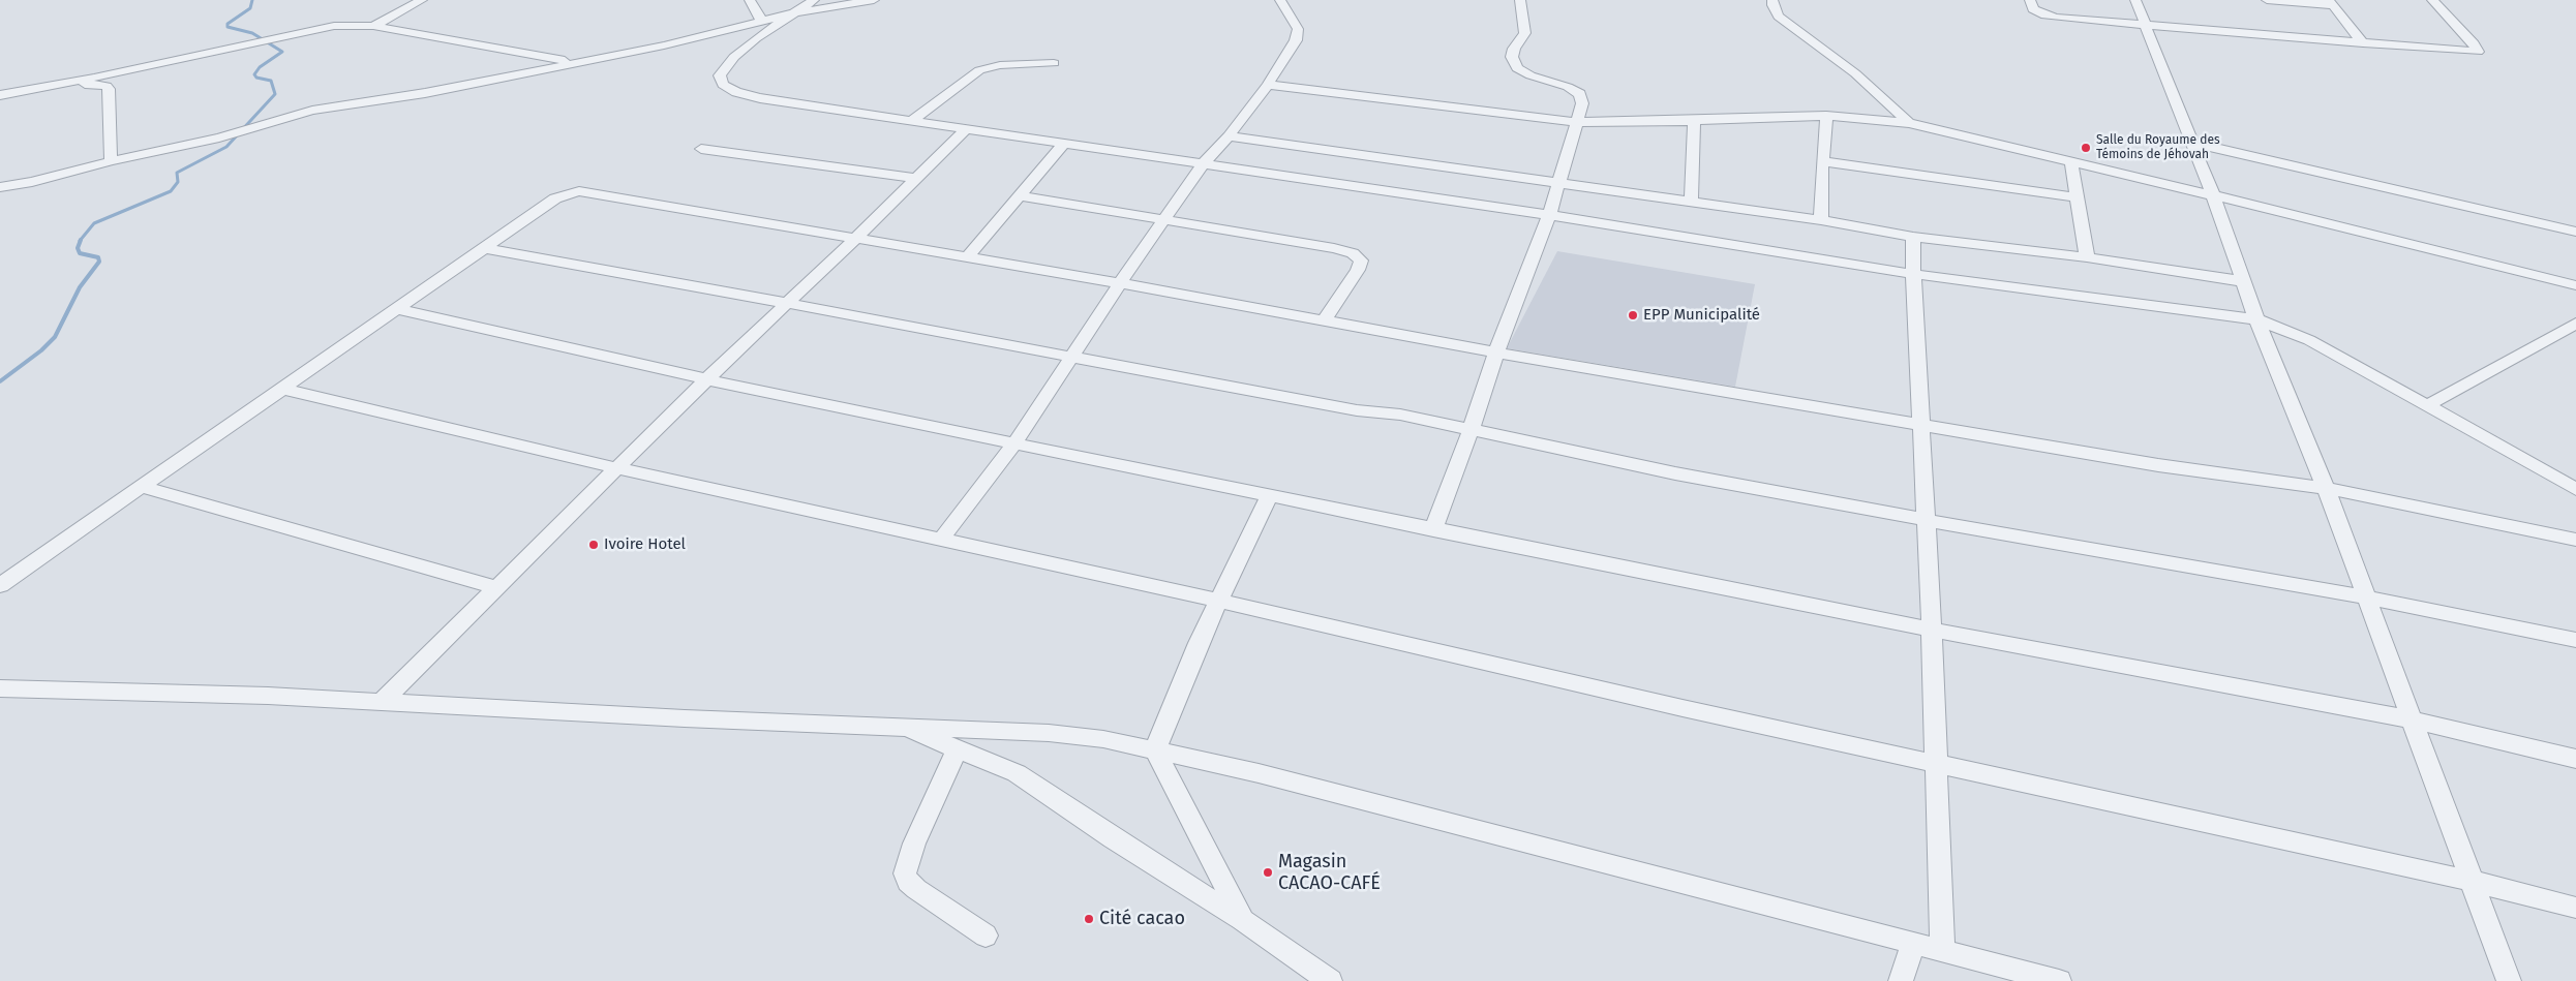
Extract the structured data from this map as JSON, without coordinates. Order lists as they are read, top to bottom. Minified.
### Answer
{"places":["Salle du Royaume des Témoins de Jéhovah","EPP Municipalité","Ivoire Hotel","Magasin CACAO-CAFÉ","Cité cacao"]}
